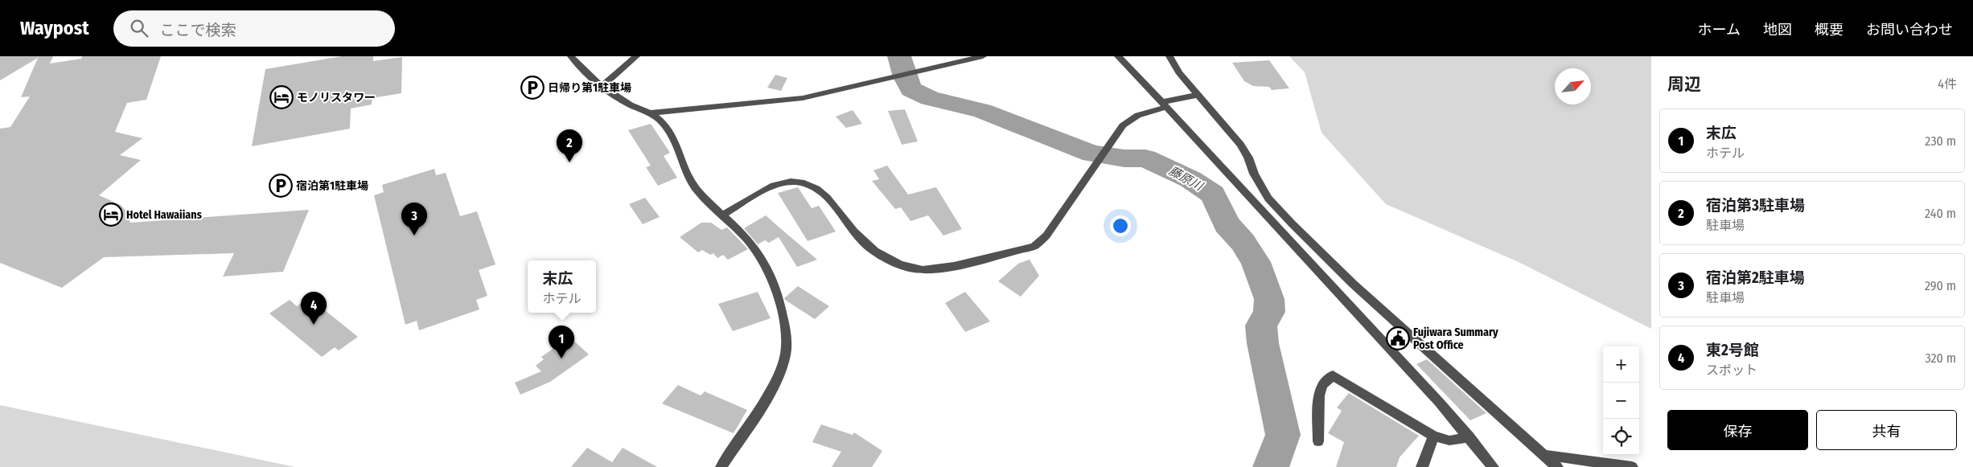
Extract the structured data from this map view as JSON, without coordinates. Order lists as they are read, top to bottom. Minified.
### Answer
{"water":["藤原川"],"places":{"parking":["日帰り第1駐車場","宿泊第1駐車場"],"hotel":["モノリスタワー","Hotel Hawaiians"],"public building":["Fujiwara Summary Post Office"]},"north":"top right","page":{"header":"Waypost","search":"ここで検索","nav":["ホーム","地図","概要","お問い合わせ"],"heading":["周辺","4件"],"list":[{"mark":"1","name":"末広","note":"ホテル","value":"230 m"},{"mark":"2","name":"宿泊第3駐車場","note":"駐車場","value":"240 m"},{"mark":"3","name":"宿泊第2駐車場","note":"駐車場","value":"290 m"},{"mark":"4","name":"東2号館","note":"スポット","value":"320 m"}],"pins":["2","3","4","1"],"popup":["末広","ホテル"],"map_buttons":["+","−"],"buttons":["保存","共有"]}}
